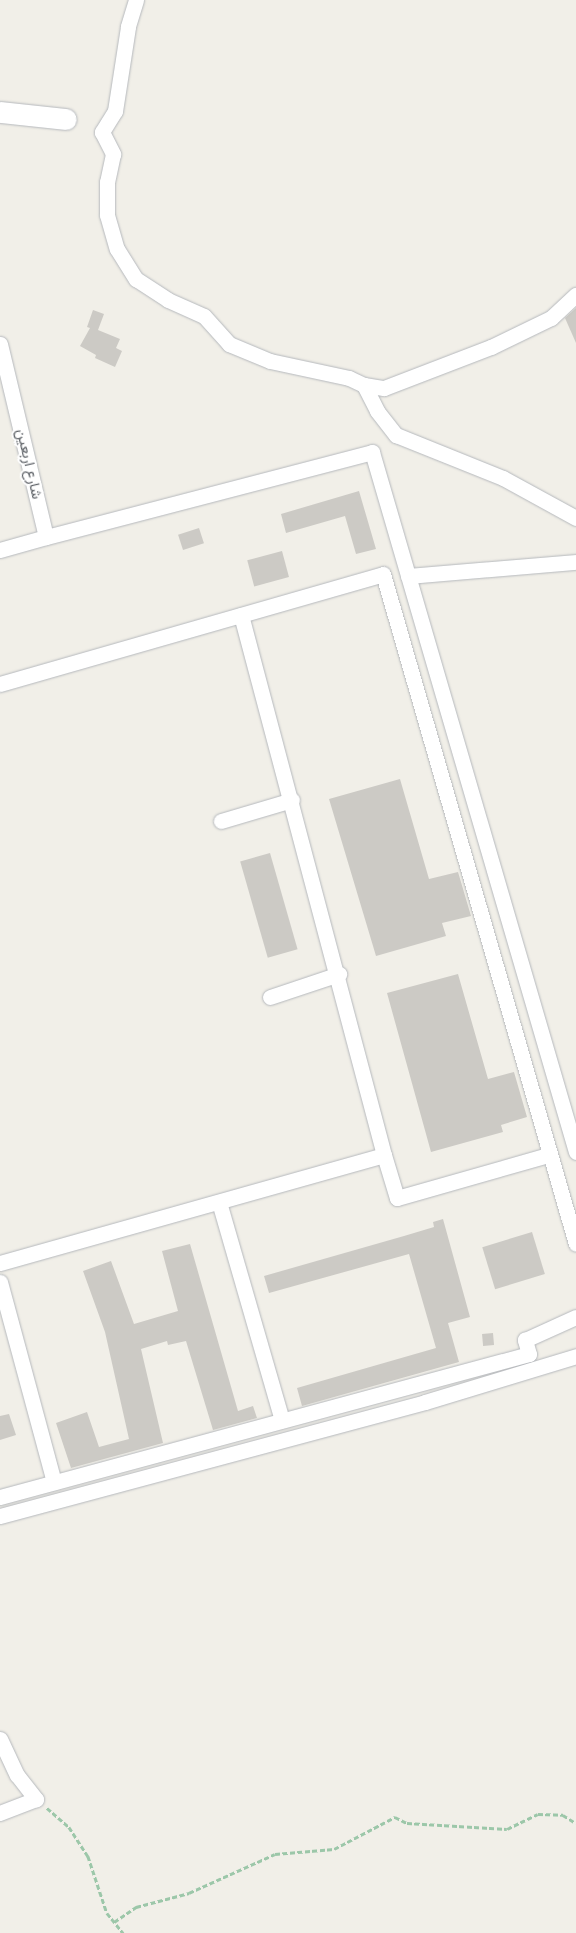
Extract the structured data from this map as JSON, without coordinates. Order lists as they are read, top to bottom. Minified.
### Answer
{"streets":{"street":["شارع اربعين"]}}
